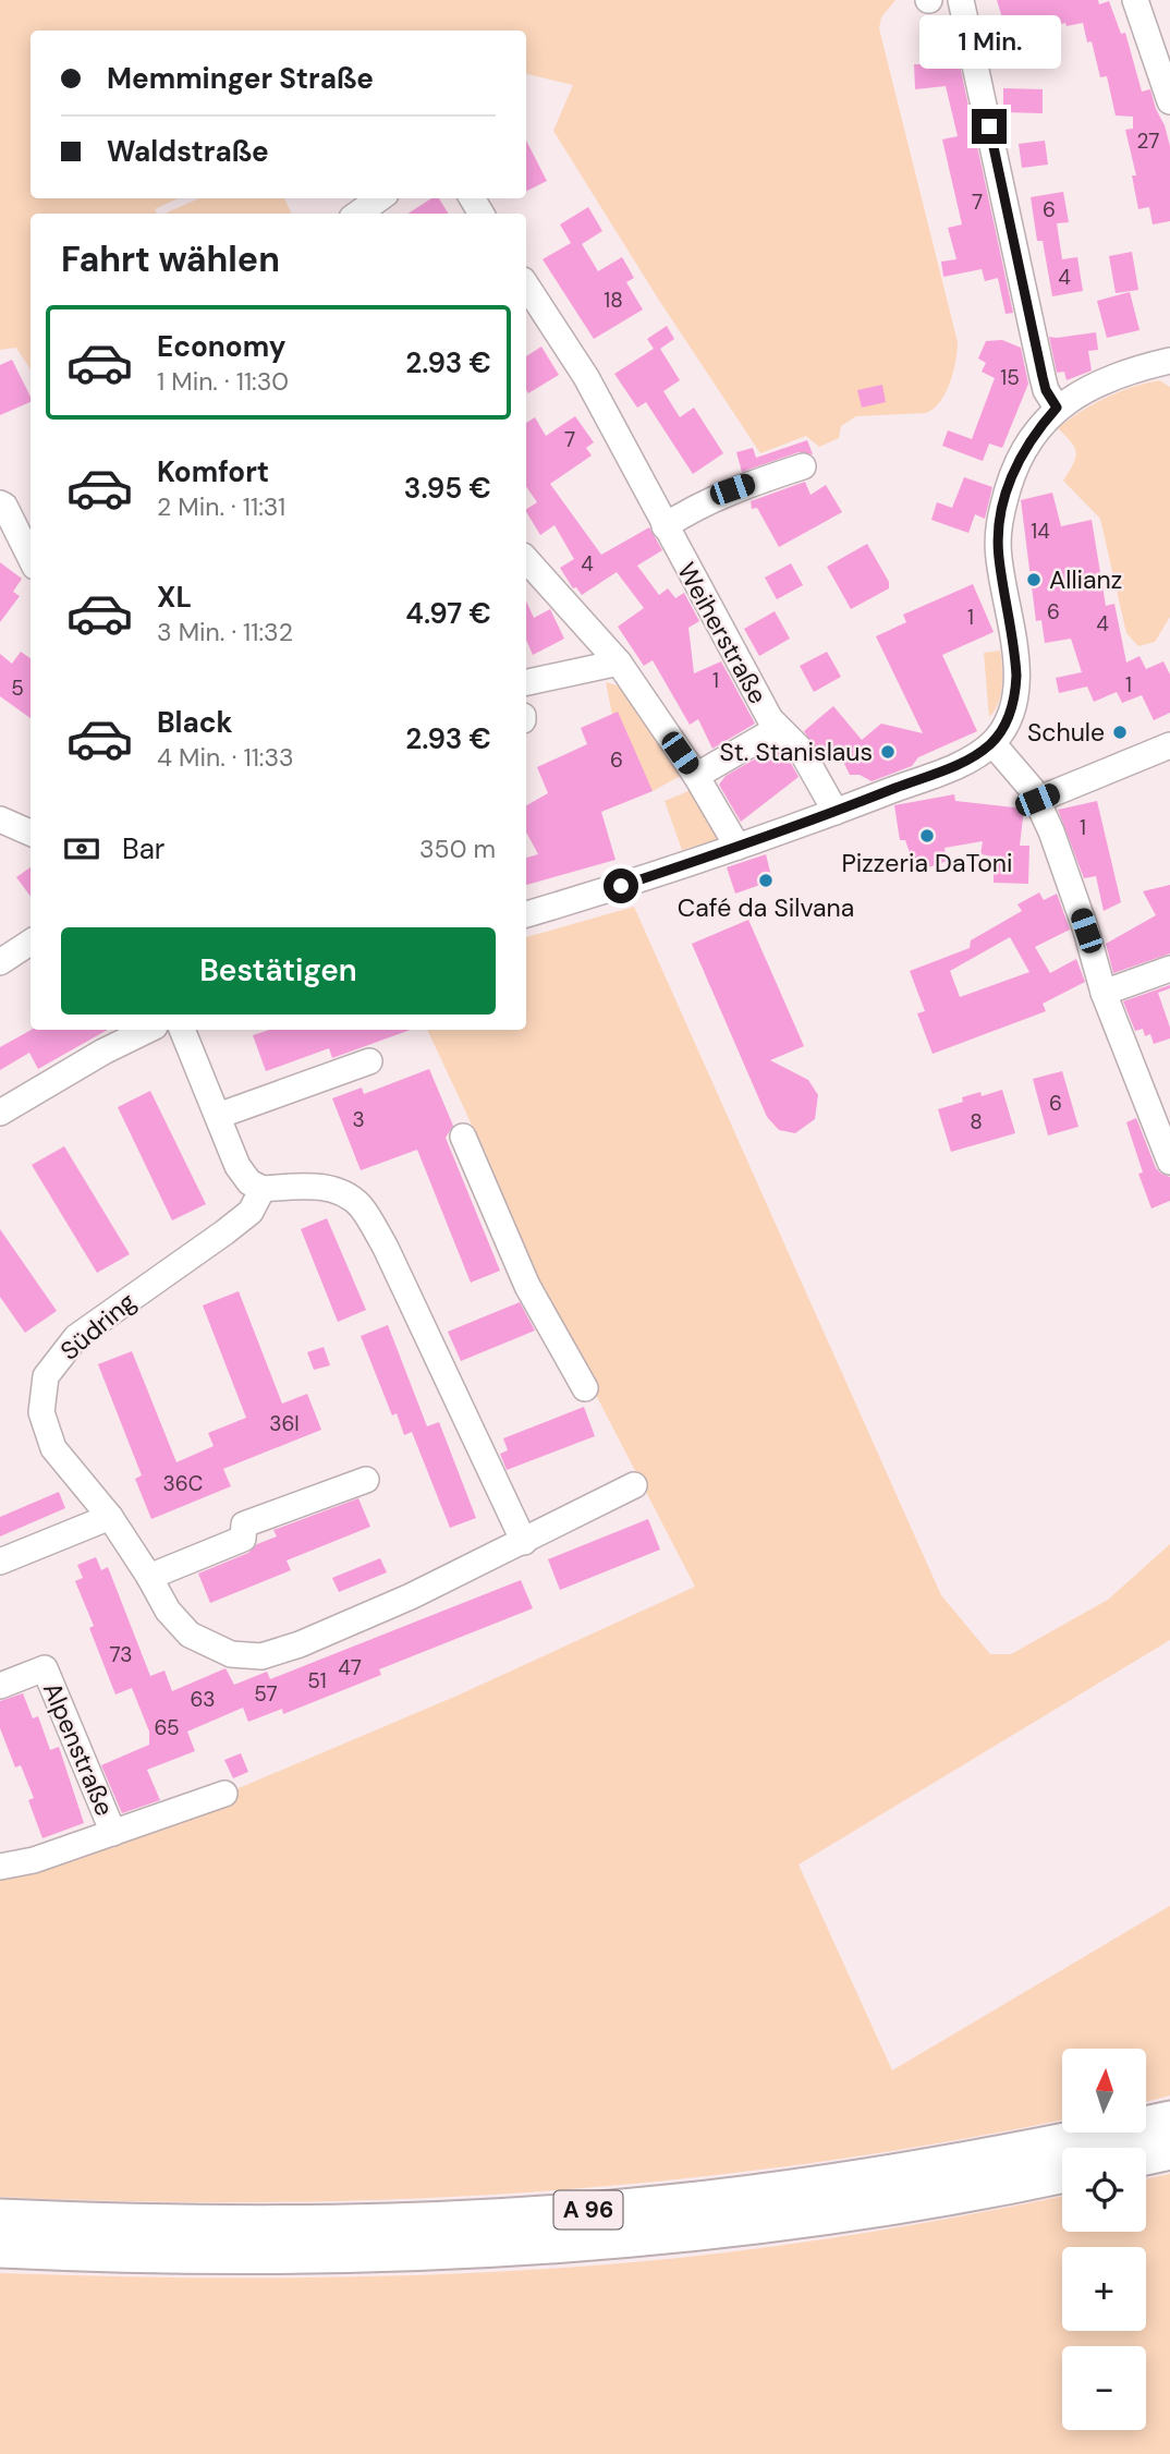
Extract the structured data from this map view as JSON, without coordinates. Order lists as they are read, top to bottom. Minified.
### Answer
{"streets":{"highway":["A 96"],"street":["Weiherstraße","Südring","Alpenstraße"]},"places":["Allianz","Schule","St. Stanislaus","Pizzeria DaToni","Café da Silvana"],"house_numbers":["27","7","6","4","18","15","7","14","4","6","1","4","1","1","5","6","1","6","3","8","36I","36C","73","47","51","57","63","65"],"north":"top","page":{"bubble":"1 Min.","banner":["Memminger Straße","Waldstraße"],"heading":"Fahrt wählen","list":[{"name":"Economy","note":"1 Min. · 11:30","value":"2.93 €"},{"name":"Komfort","note":"2 Min. · 11:31","value":"3.95 €"},{"name":"XL","note":"3 Min. · 11:32","value":"4.97 €"},{"name":"Black","note":"4 Min. · 11:33","value":"2.93 €"}],"pay":["Bar","350 m"],"buttons":"Bestätigen","map_buttons":["+","−"]}}
